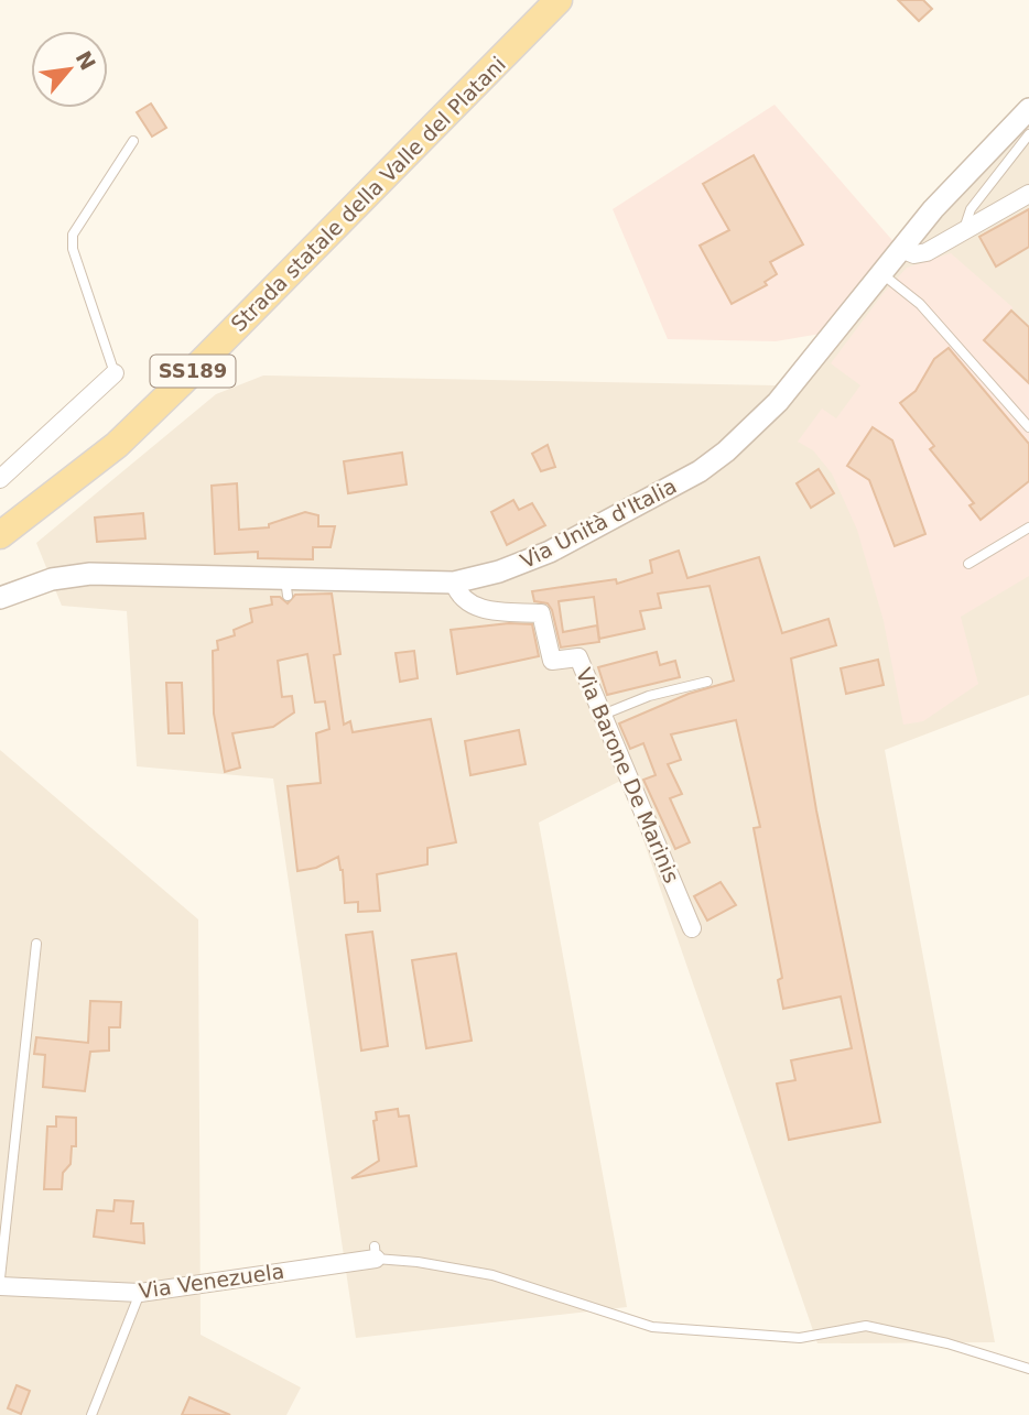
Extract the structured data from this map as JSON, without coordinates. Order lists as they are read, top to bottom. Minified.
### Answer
{"streets":{"main road":["Strada statale della Valle del Platani","SS189"],"street":["Via Unità d'Italia","Via Barone De Marinis","Via Venezuela"]},"crossings":[["Via Unità d'Italia","Via Barone De Marinis"]],"north":"top right"}
